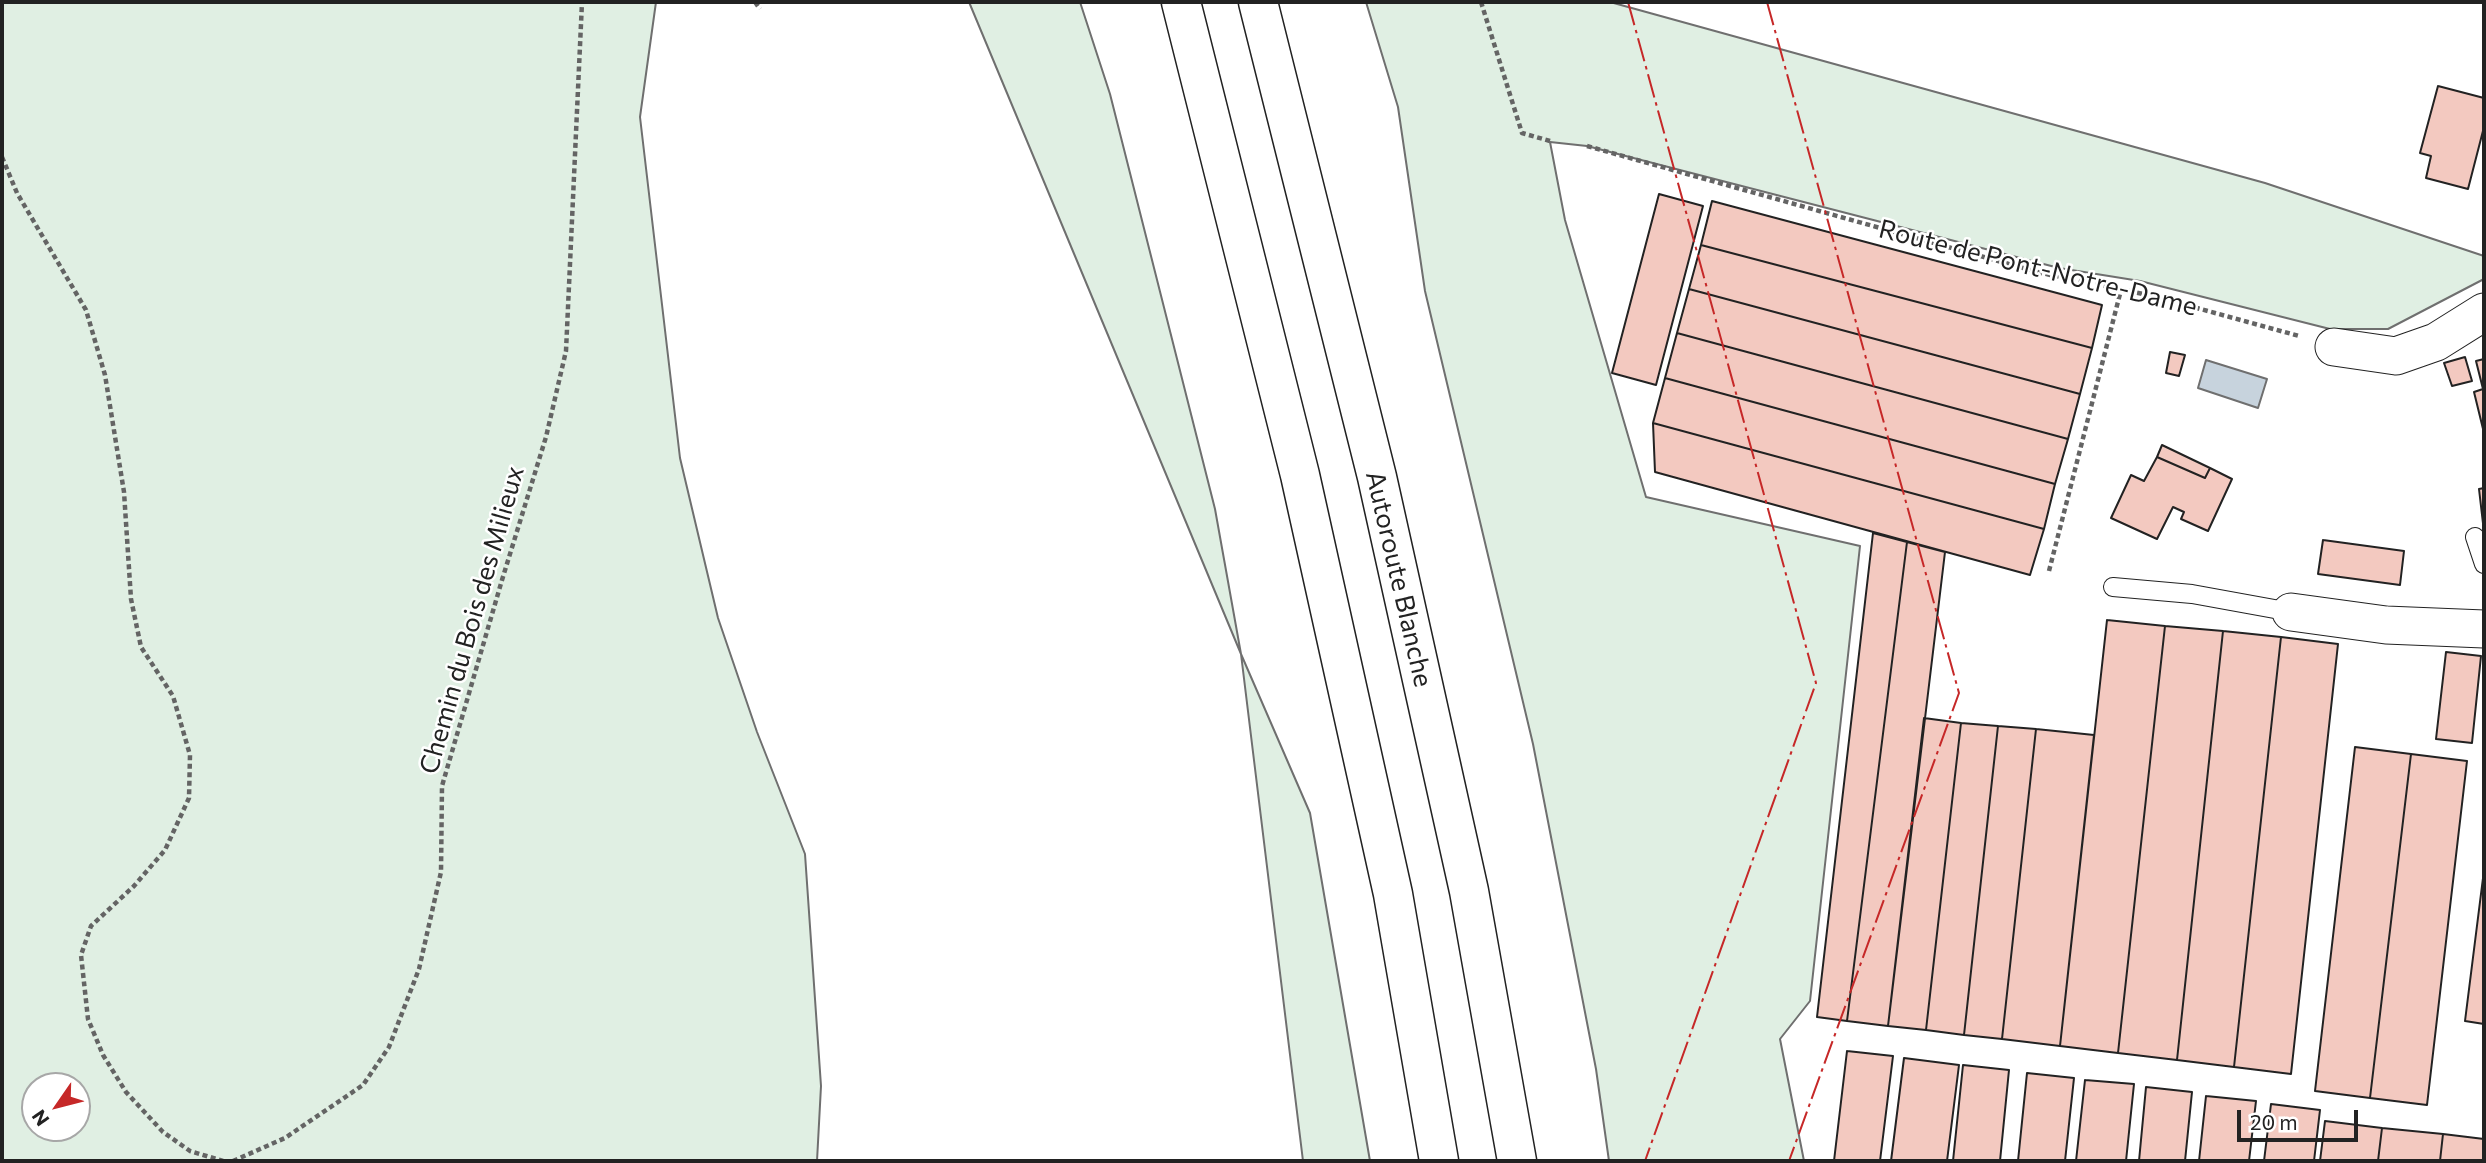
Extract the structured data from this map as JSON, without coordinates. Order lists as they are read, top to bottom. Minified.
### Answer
{"streets":{"highway":["Autoroute Blanche"],"path":["Route de Pont-Notre-Dame","Chemin du Bois des Milieux"]},"scale_bar":"20 m","north":"bottom left"}
